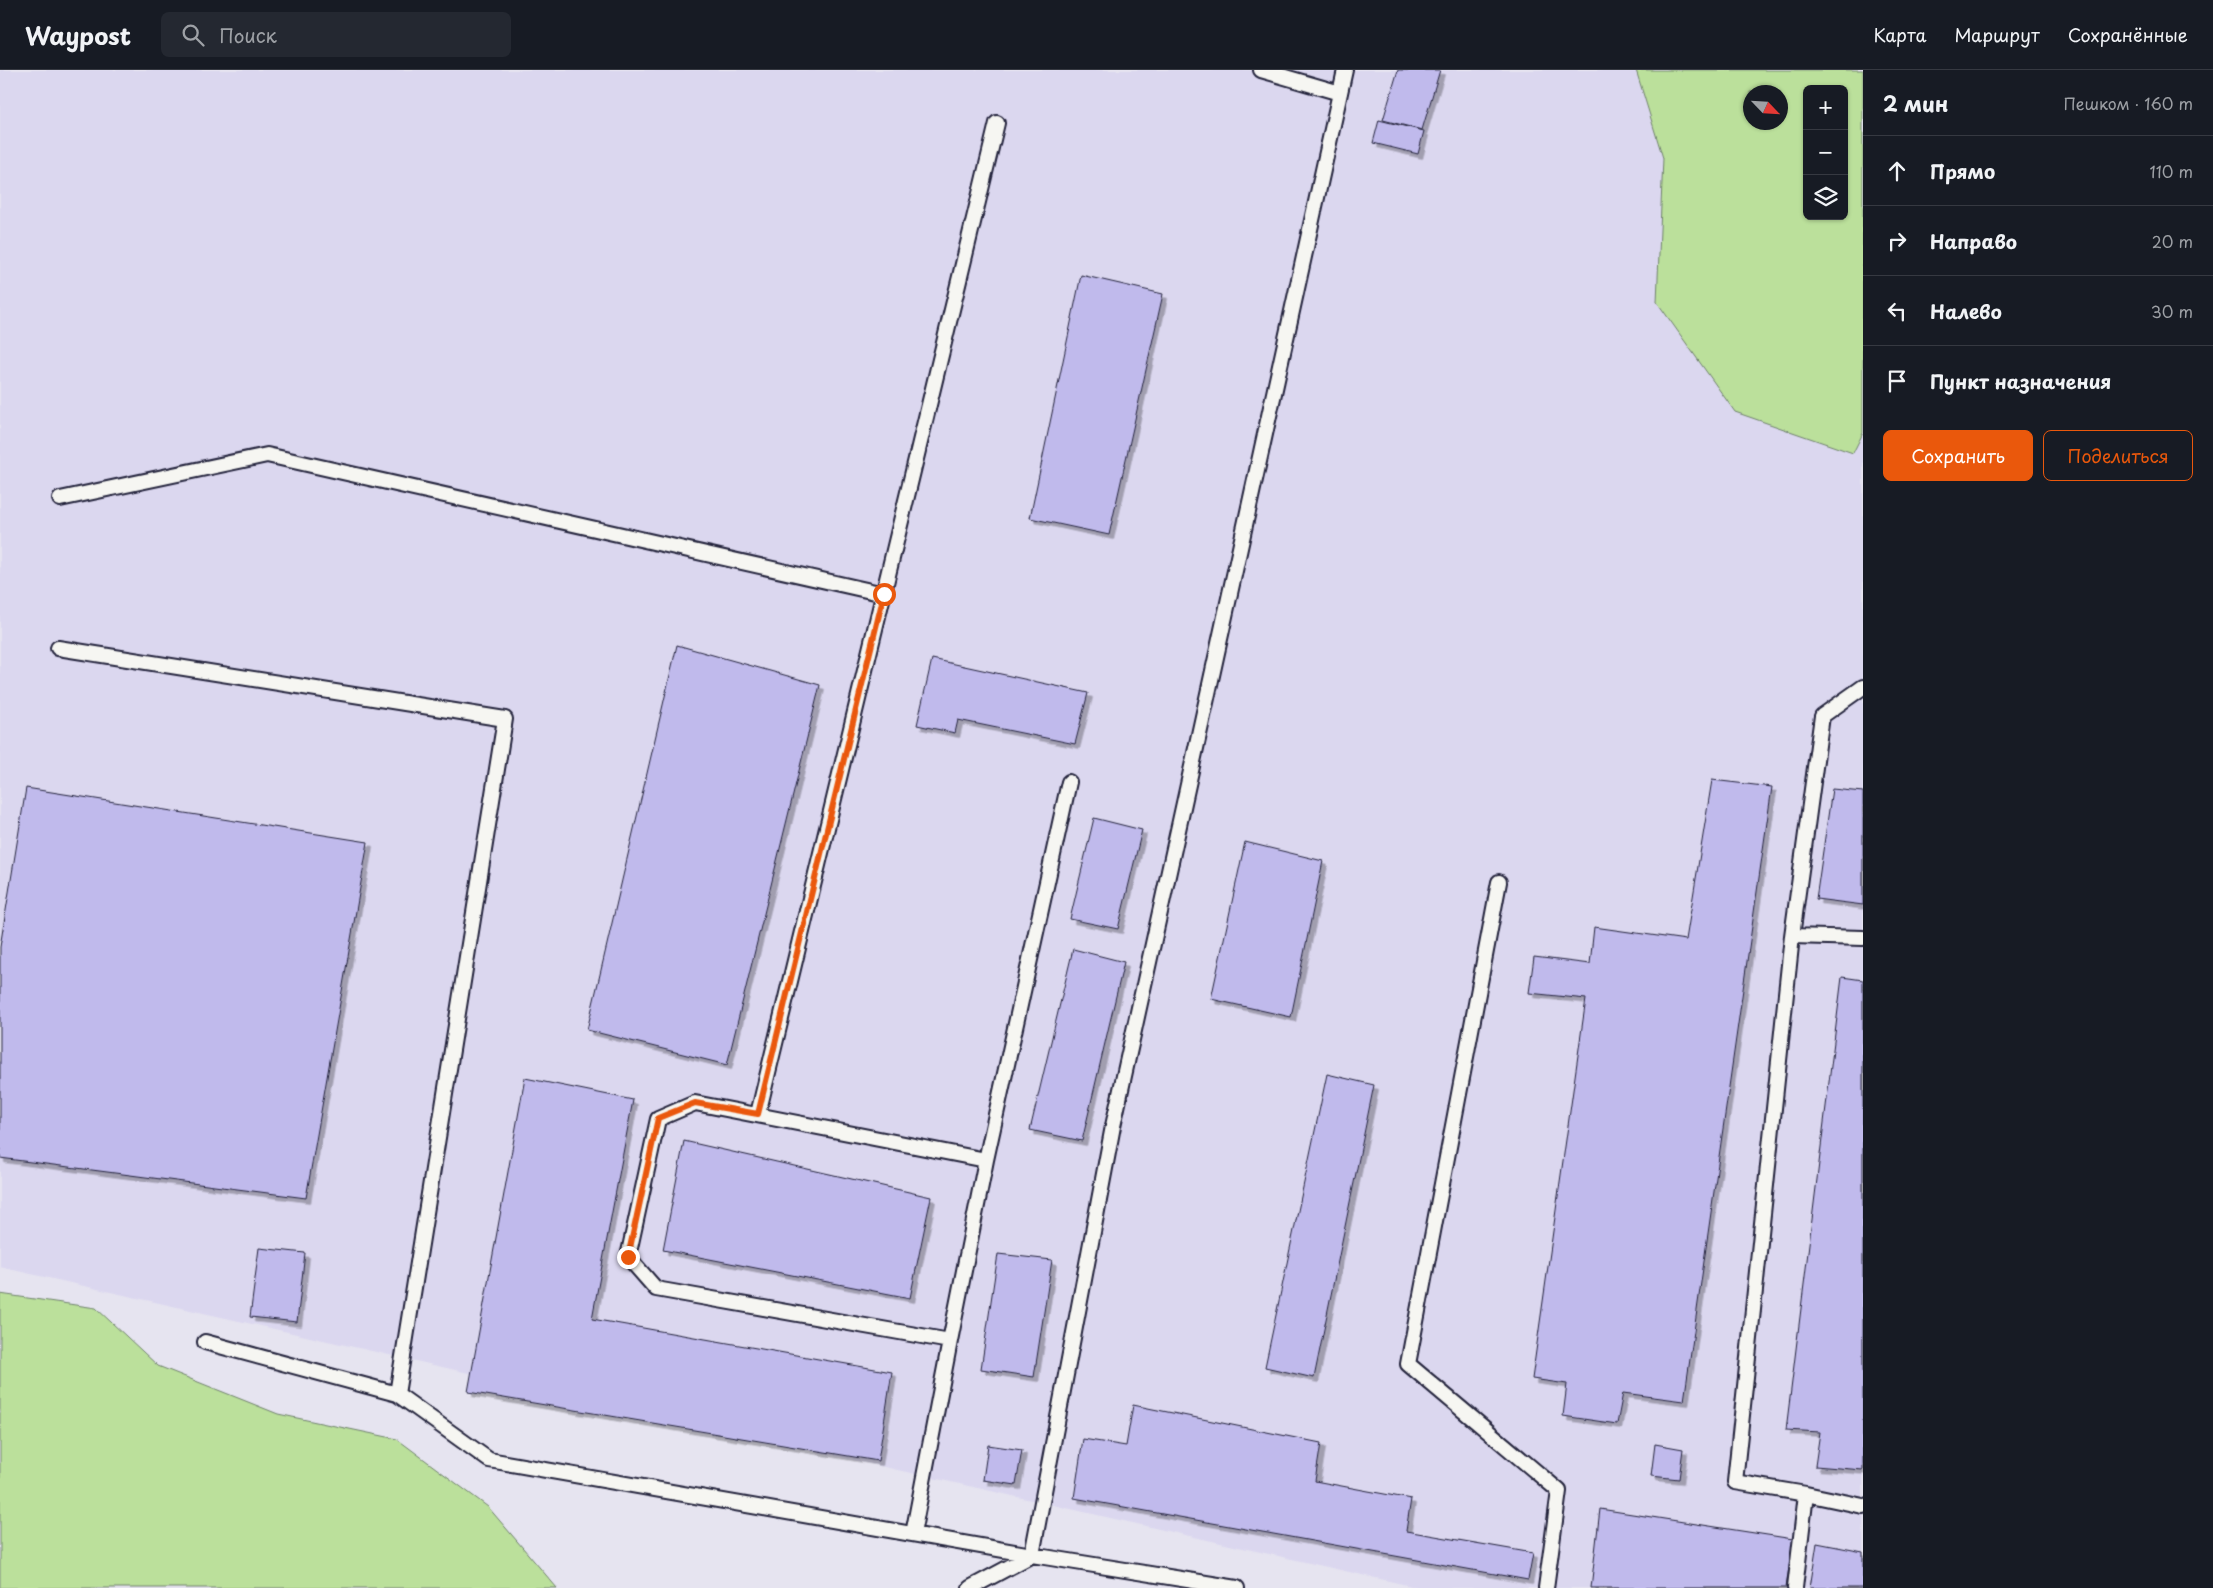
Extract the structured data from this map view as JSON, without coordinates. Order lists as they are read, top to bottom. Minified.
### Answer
{"north":"bottom right","page":{"header":"Waypost","search":"Поиск","nav":["Карта","Маршрут","Сохранённые"],"heading":["2 мин","Пешком · 160 m"],"map_buttons":["+","−"],"list":[["Прямо","110 m"],["Направо","20 m"],["Налево","30 m"],"Пункт назначения"],"buttons":["Сохранить","Поделиться"]}}
